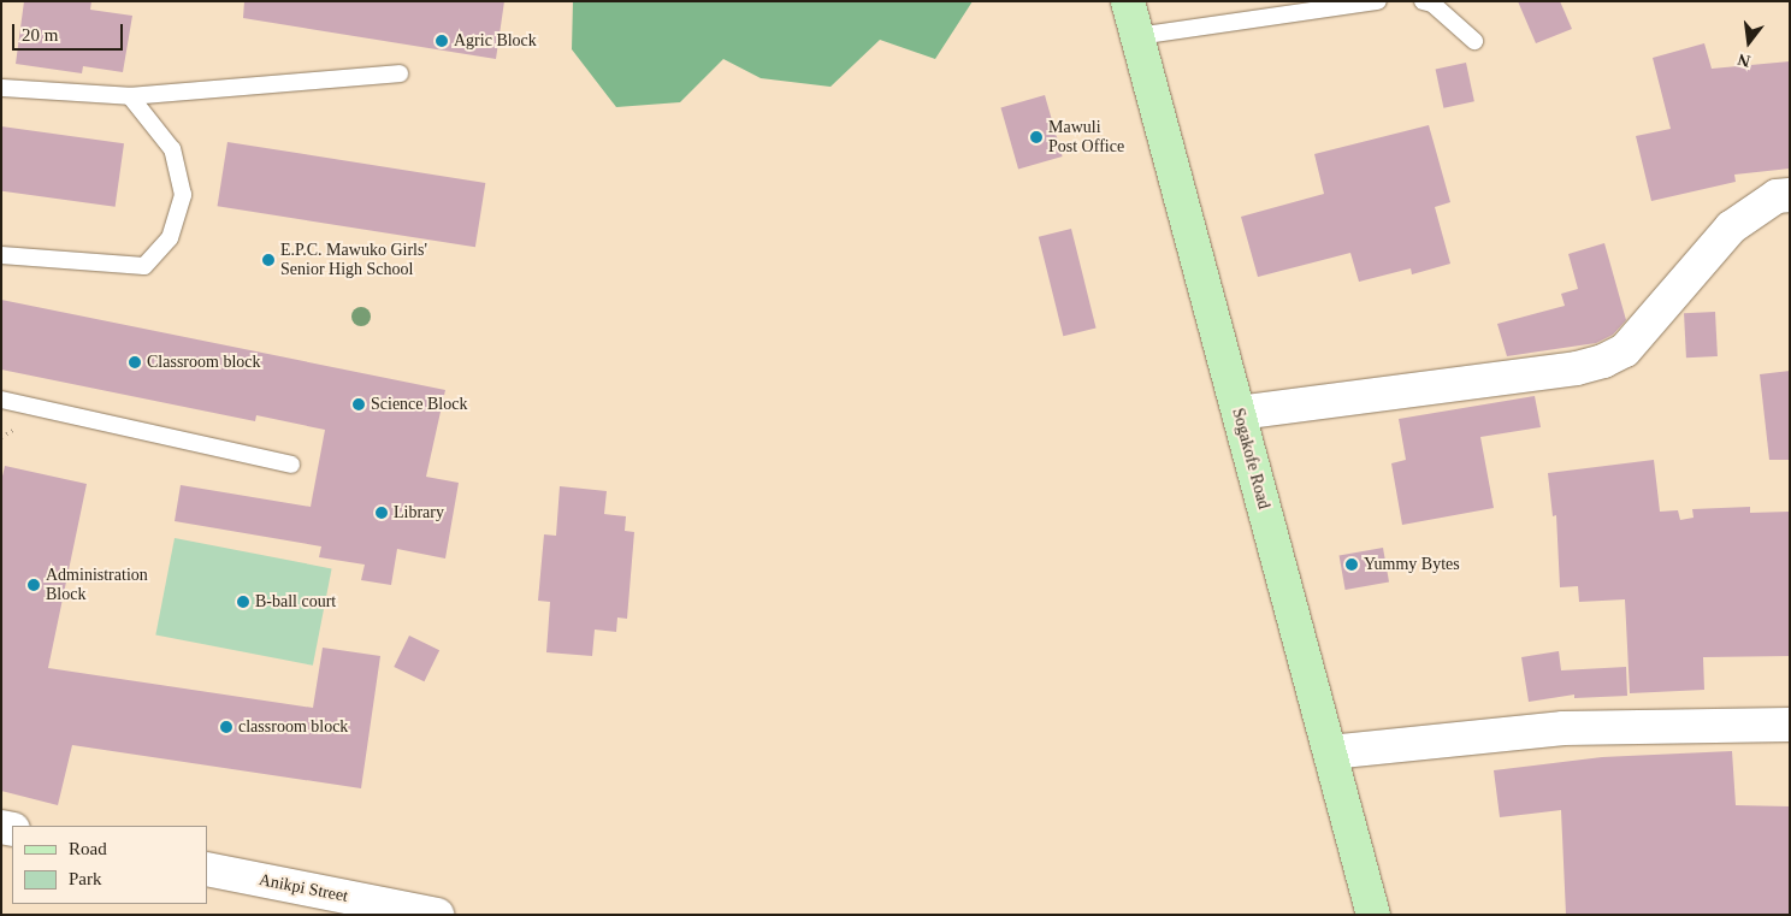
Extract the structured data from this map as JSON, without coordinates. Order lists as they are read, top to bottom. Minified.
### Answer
{"streets":{"main road":["Sogakofe Road"],"street":["Anikpi Street"]},"places":["Agric Block","Mawuli Post Office","E.P.C. Mawuko Girls' Senior High School","Classroom block","Science Block","Library","Yummy Bytes","Administration Block","B-ball court","classroom block"],"legend":["Road","Park"],"scale_bar":"20 m","north":"bottom"}
